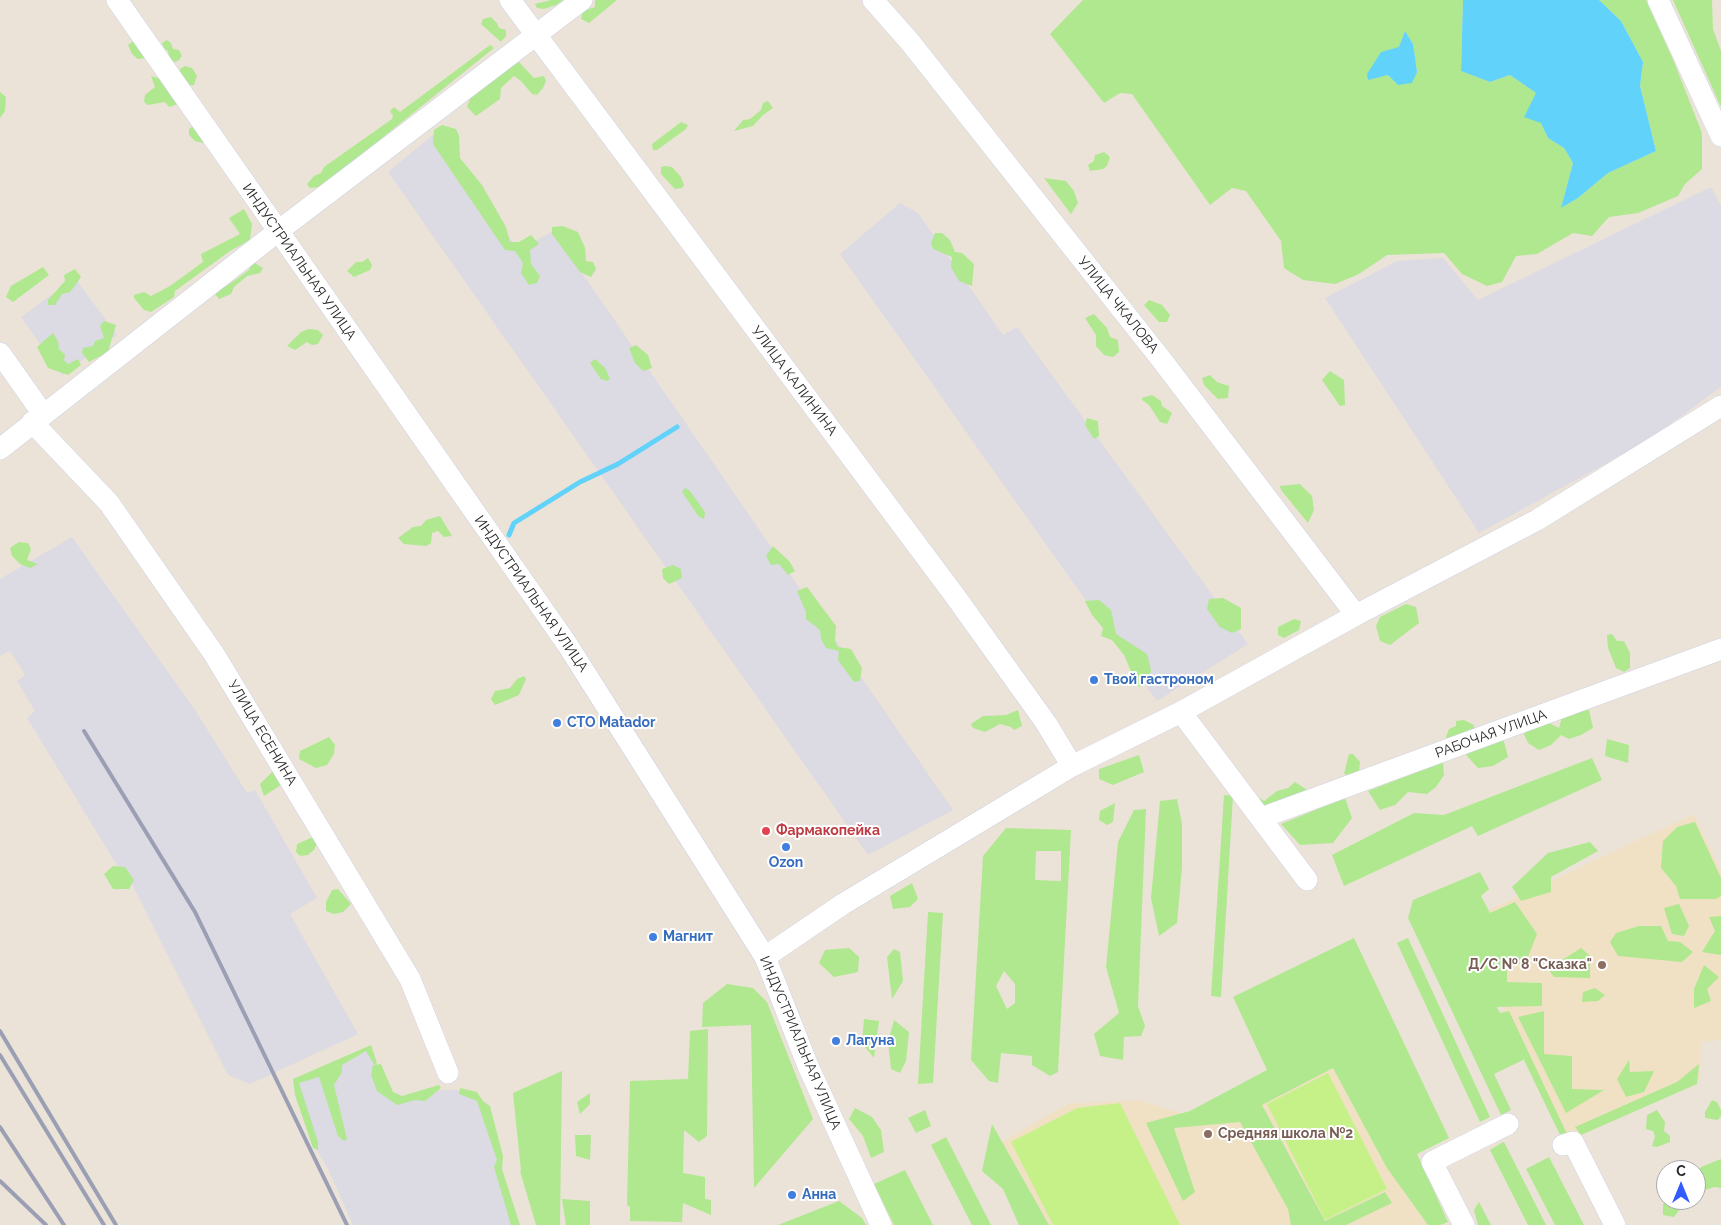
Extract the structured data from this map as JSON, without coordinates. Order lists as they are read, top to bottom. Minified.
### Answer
{"streets":{"street":["ИНДУСТРИАЛЬНАЯ УЛИЦА","УЛИЦА ЧКАЛОВА","УЛИЦА КАЛИНИНА","УЛИЦА ЕСЕНИНА","РАБОЧАЯ УЛИЦА"]},"places":["Твой гастроном","СТО Matador","Фармакопейка","Ozon","Магнит","Д/С № 8 \"Сказка\"","Лагуна","Средняя школа №2","Анна"],"north":"top"}
